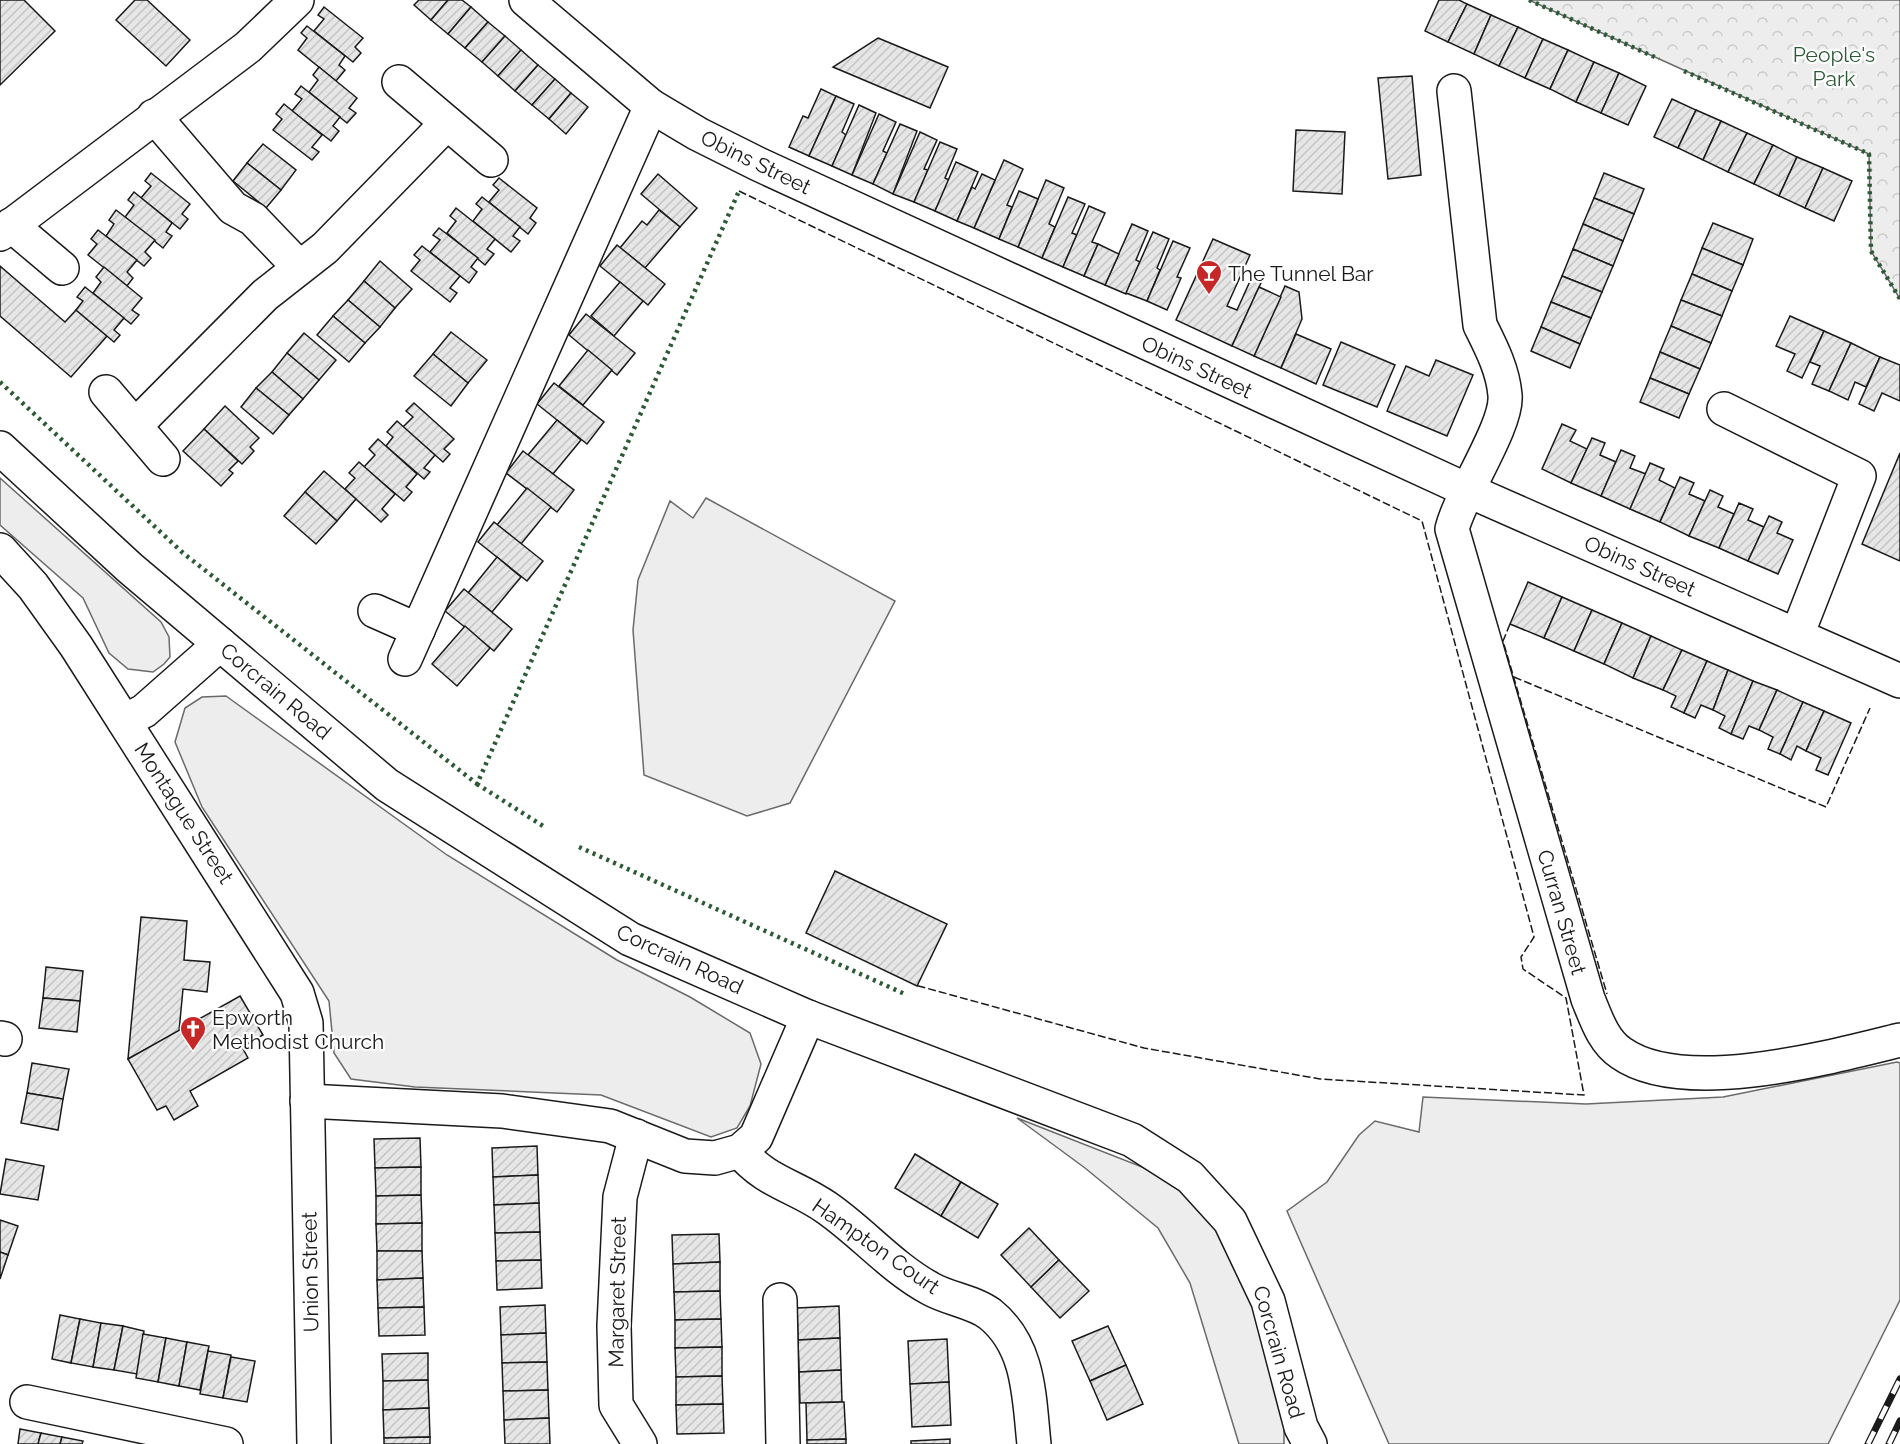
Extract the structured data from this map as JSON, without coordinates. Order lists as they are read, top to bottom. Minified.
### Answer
{"streets":{"street":["Obins Street","Corcrain Road","Montague Street","Curran Street","Hampton Court","Union Street","Margaret Street"]},"crossings":[["Obins Street","Curran Street"],["Montague Street","Union Street"]],"parks":["People's Park"],"places":{"bar":["The Tunnel Bar"],"church":["Epworth Methodist Church"]}}
